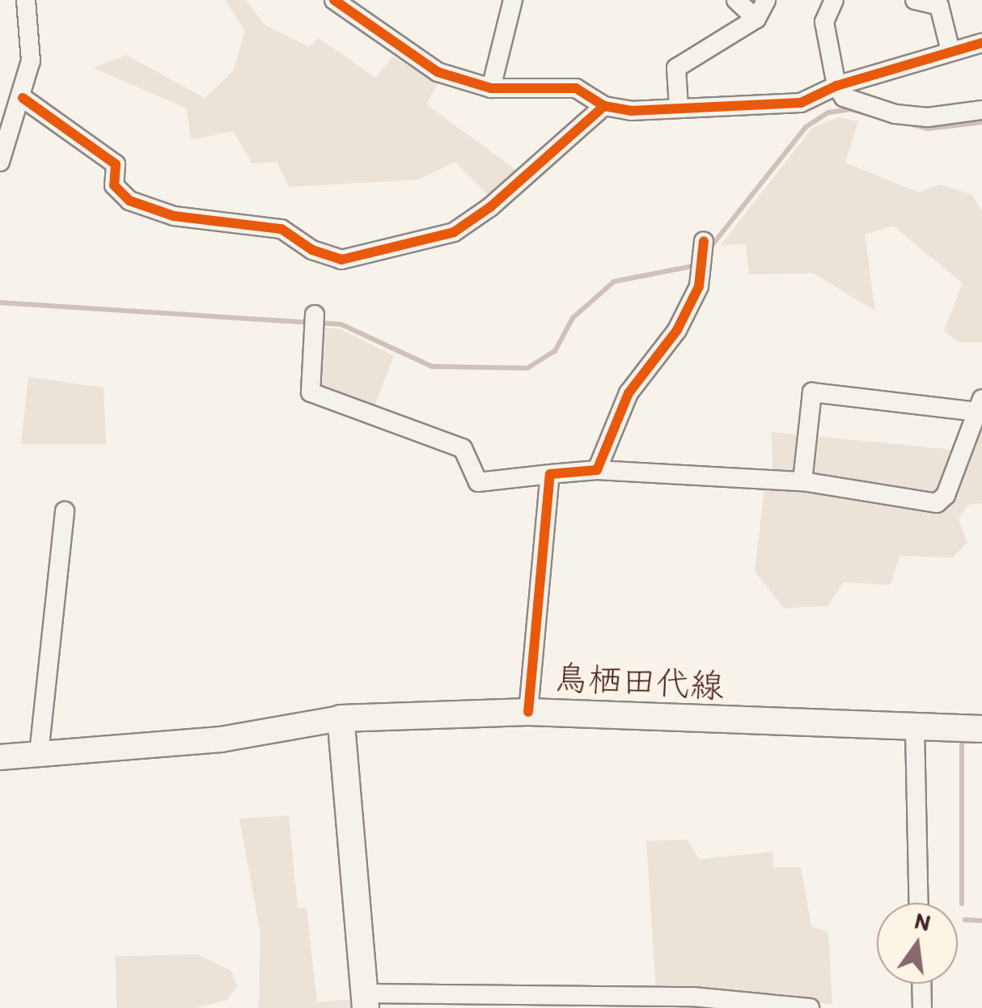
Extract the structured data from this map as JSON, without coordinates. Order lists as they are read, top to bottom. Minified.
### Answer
{"streets":{"main road":["鳥栖田代線"]},"north":"top"}
